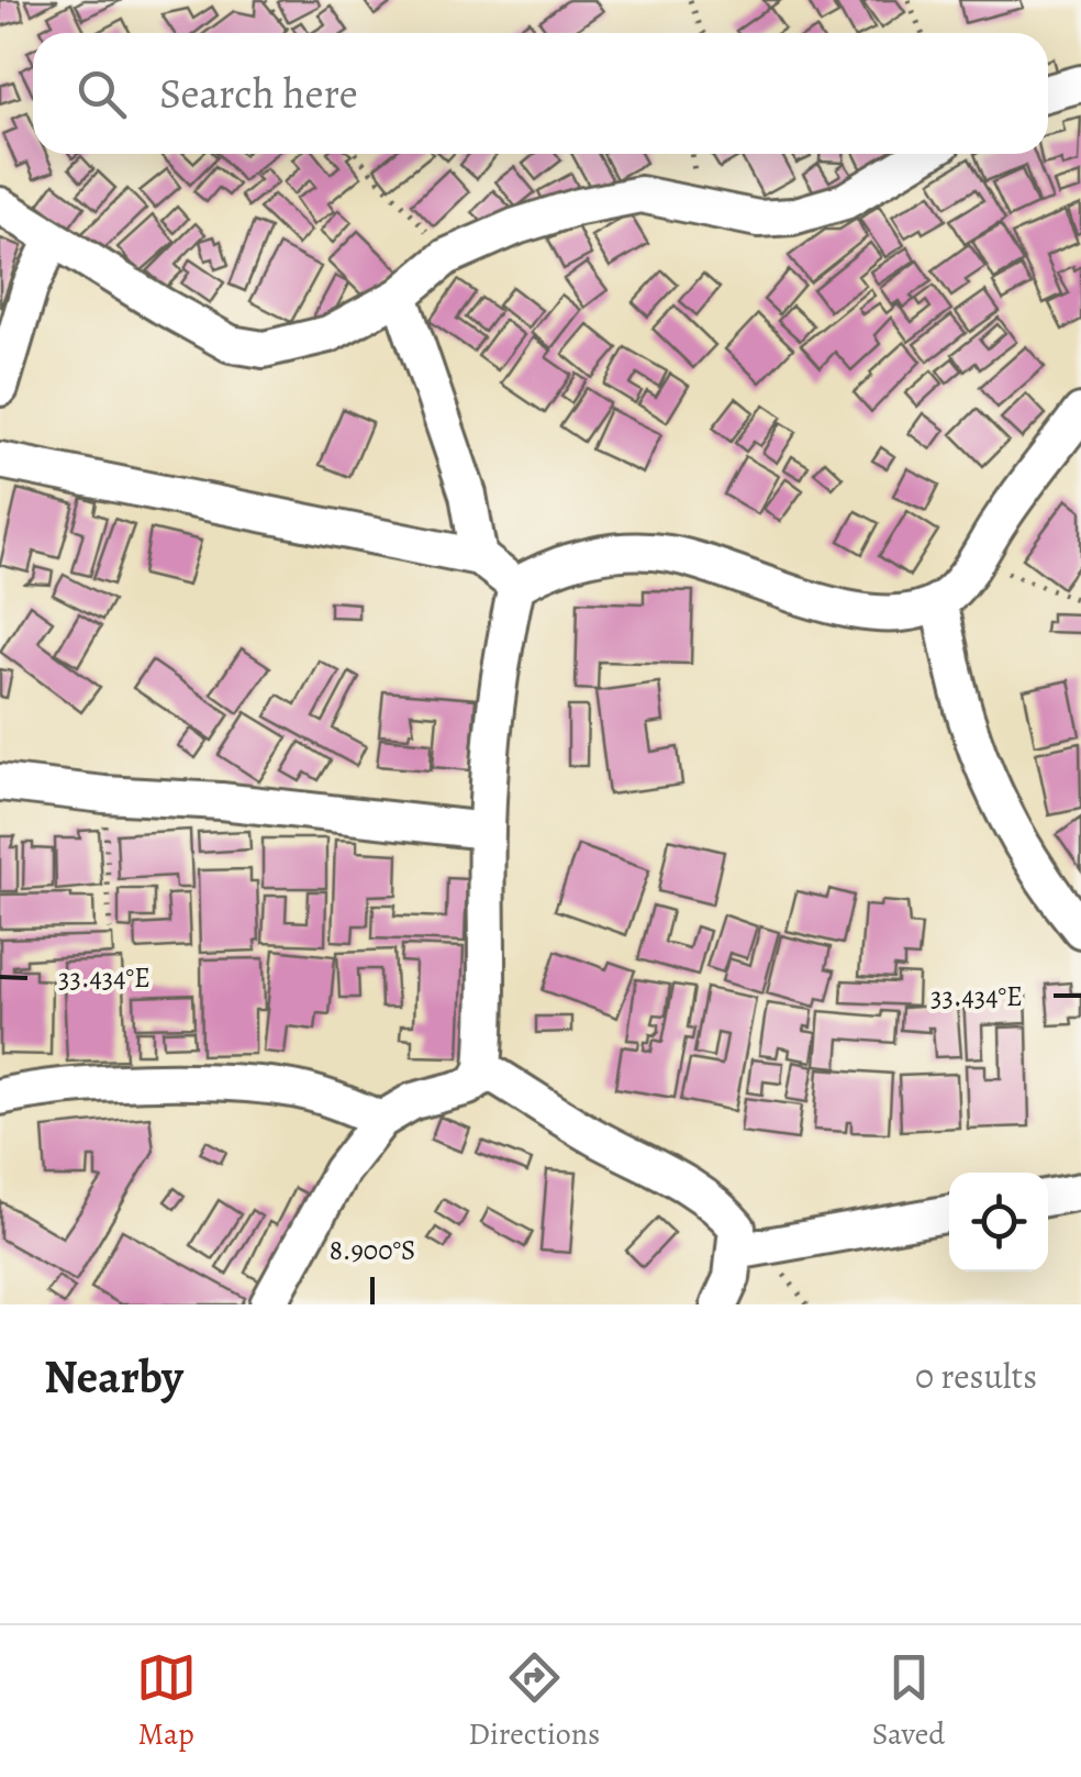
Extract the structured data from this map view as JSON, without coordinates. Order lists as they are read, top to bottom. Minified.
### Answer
{"page":{"search":"Search here","heading":["Nearby","0 results"],"nav":["Map","Directions","Saved"]},"coordinates":["33.434°E","8.900°S"]}
